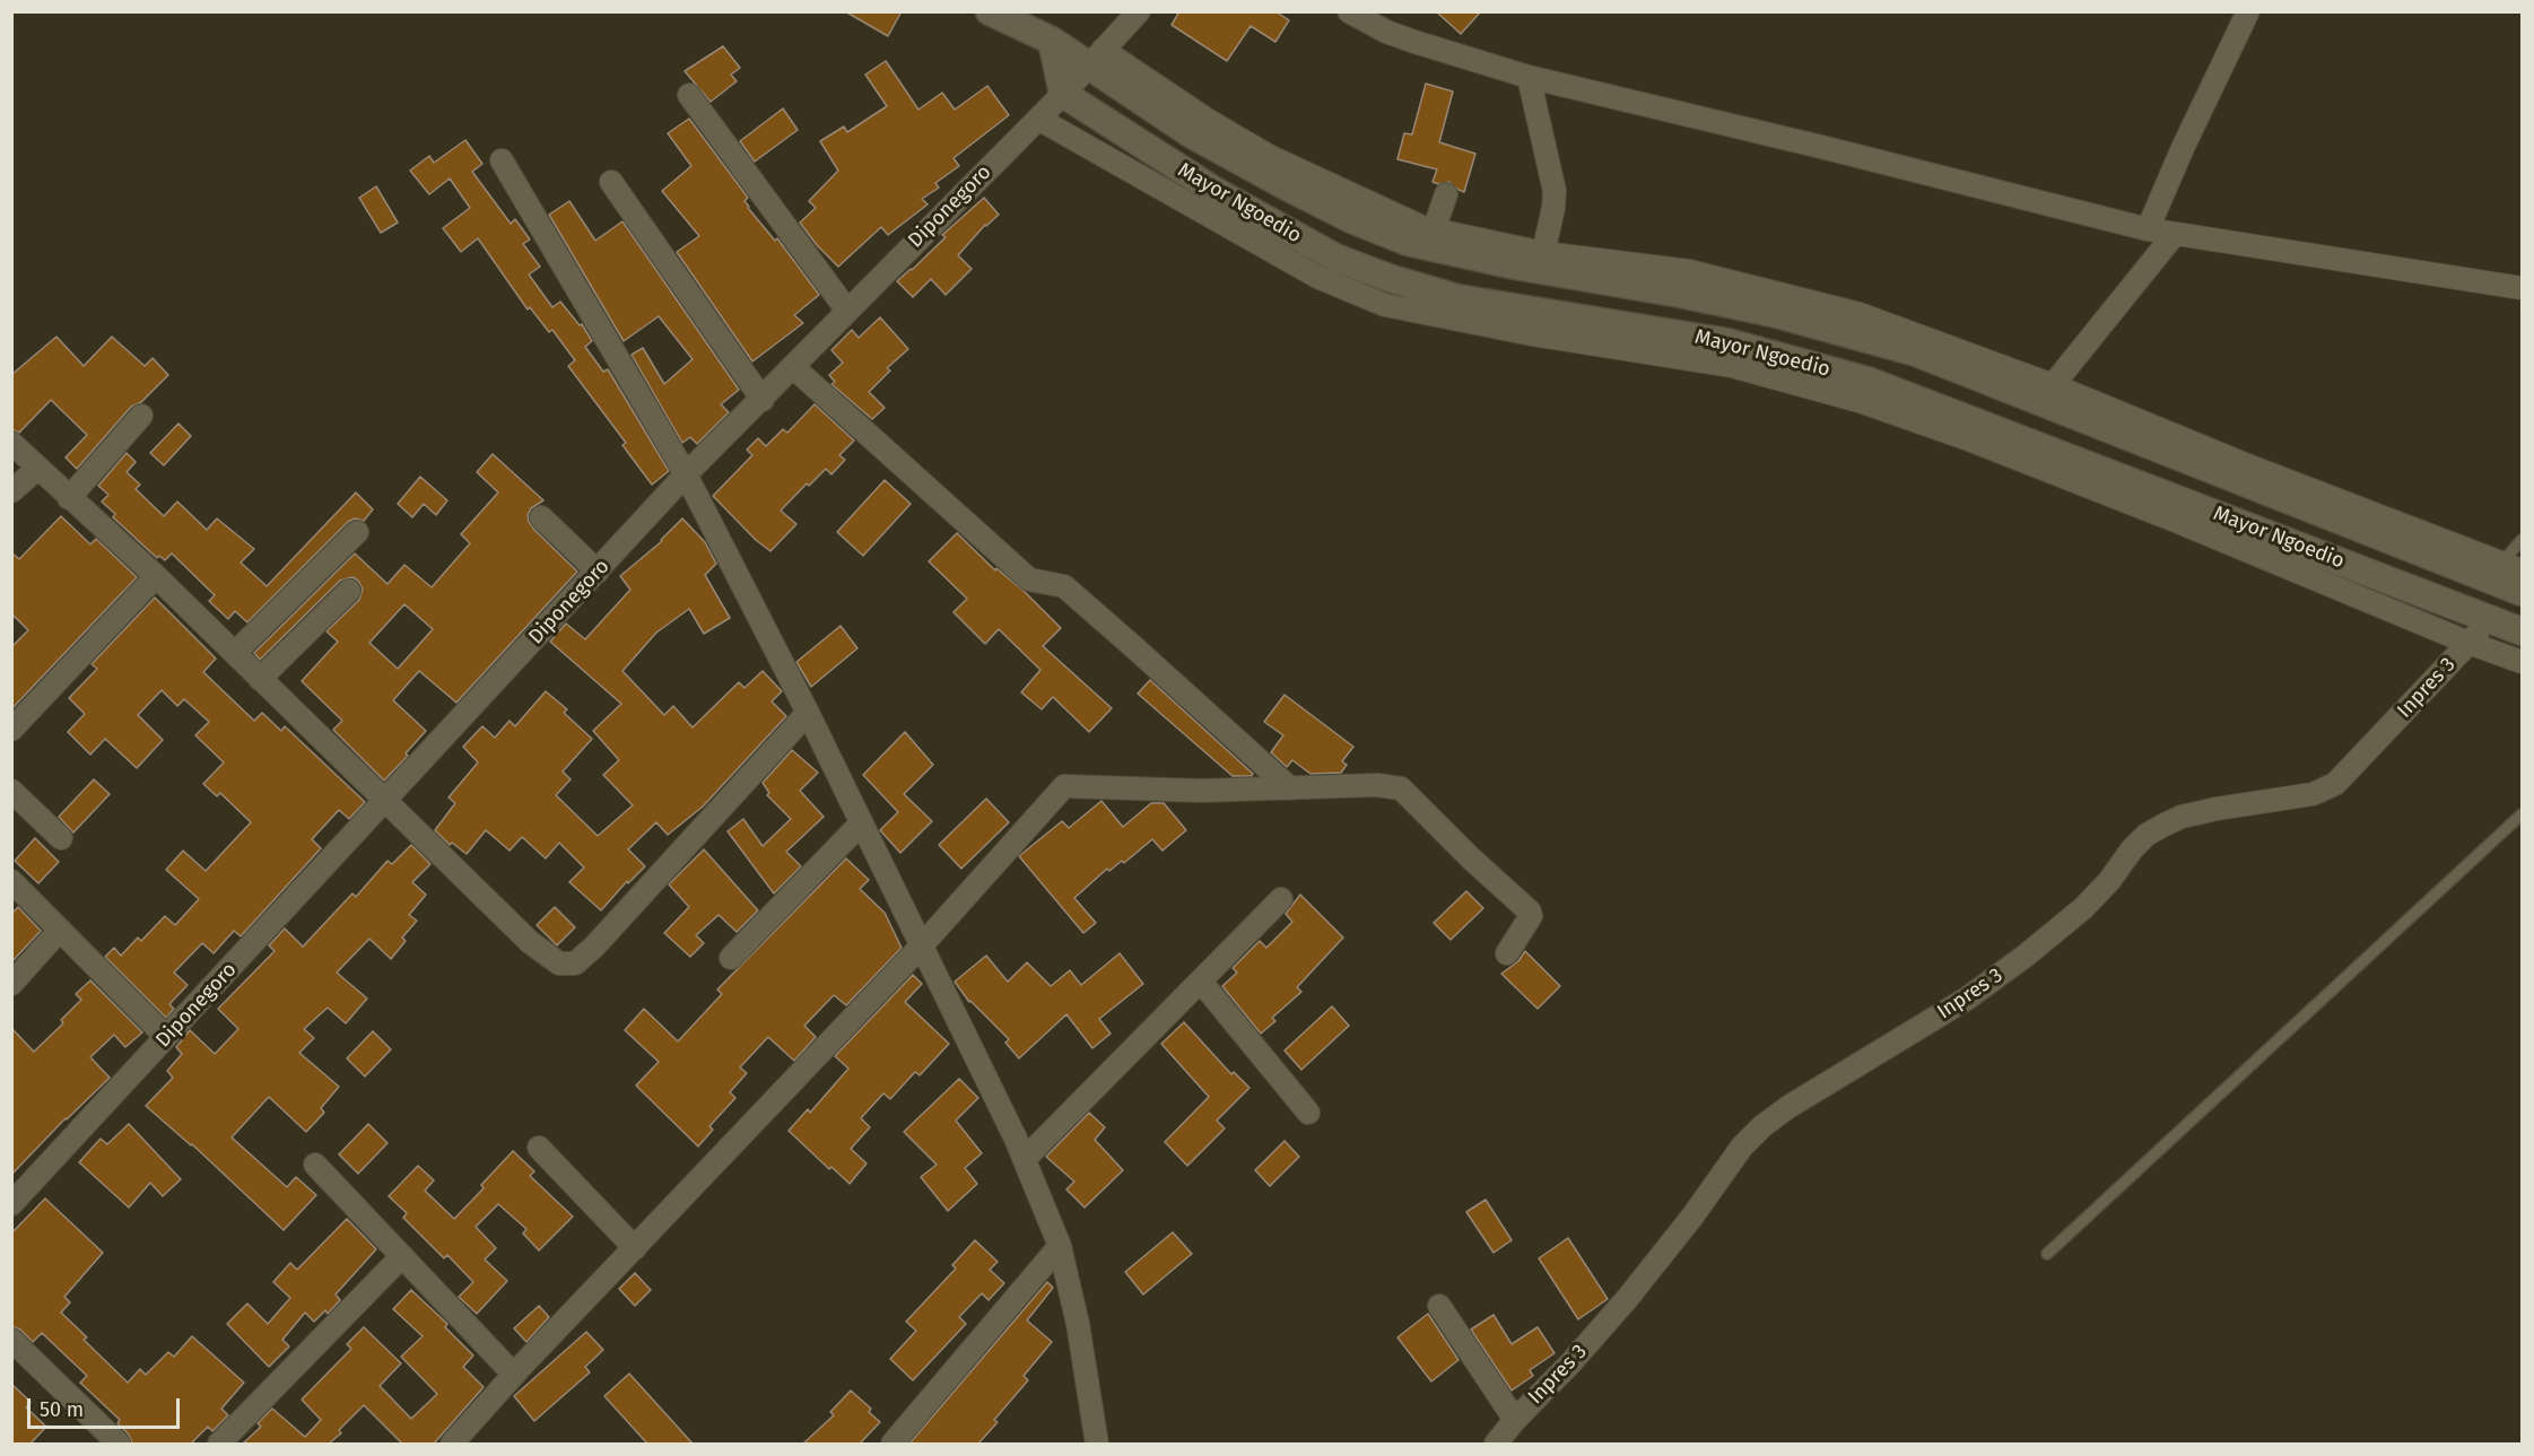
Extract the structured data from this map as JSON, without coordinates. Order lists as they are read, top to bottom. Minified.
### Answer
{"streets":{"street":["Mayor Ngoedio","Diponegoro","Inpres 3"]},"crossings":[["Mayor Ngoedio","Diponegoro"],["Mayor Ngoedio","Inpres 3"]],"scale_bar":"50 m"}
